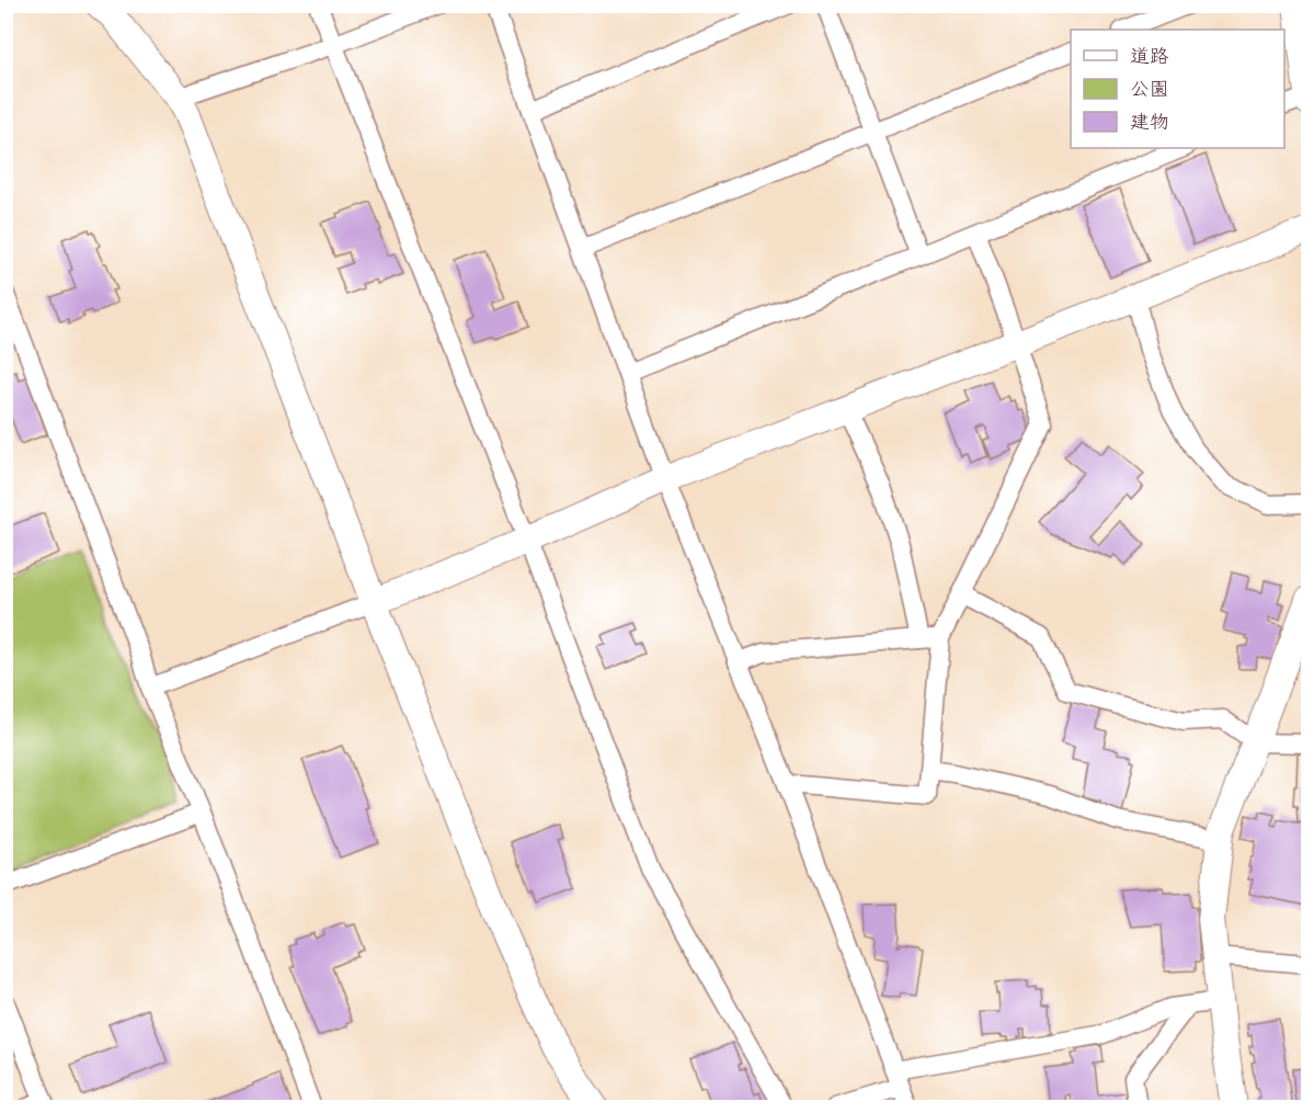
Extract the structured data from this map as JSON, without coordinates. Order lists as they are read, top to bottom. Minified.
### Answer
{"legend":["道路","公園","建物"]}
